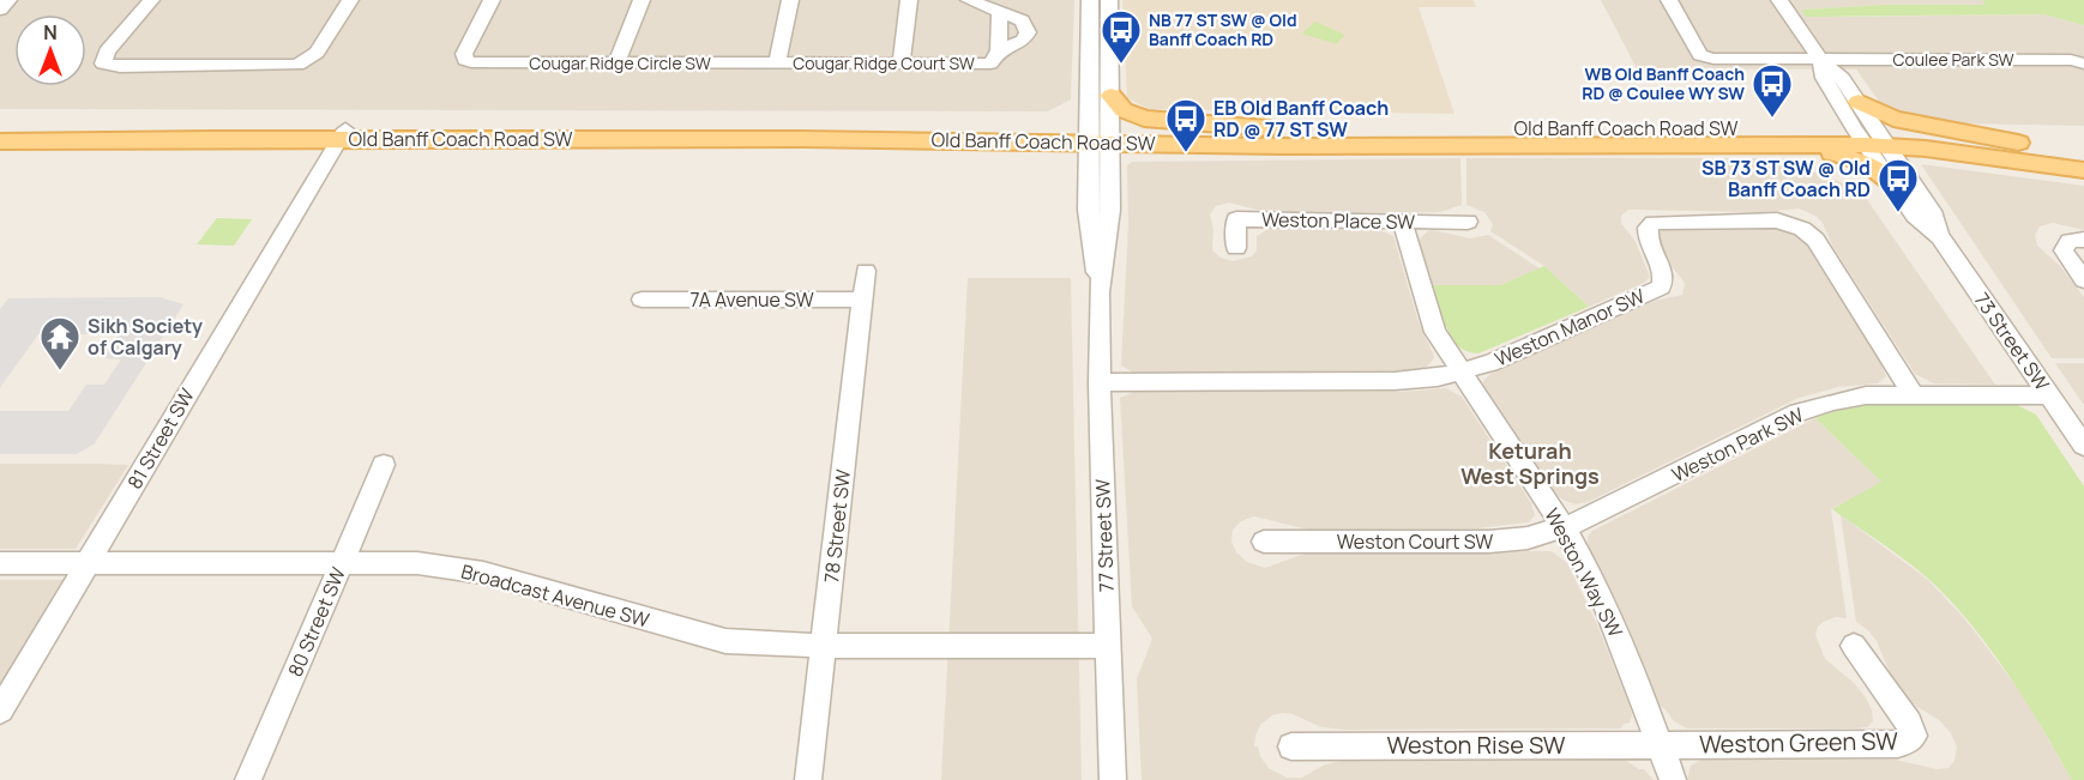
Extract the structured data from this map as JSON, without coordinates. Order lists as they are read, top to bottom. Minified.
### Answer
{"streets":{"main road":["Old Banff Coach Road SW"],"street":["Coulee Park SW","Cougar Ridge Circle SW","Cougar Ridge Court SW","Weston Place SW","7A Avenue SW","Weston Manor SW","73 Street SW","81 Street SW","Weston Park SW","78 Street SW","77 Street SW","Weston Court SW","Weston Way SW","Broadcast Avenue SW","80 Street SW","Weston Green SW","Weston Rise SW"]},"crossings":[["Coulee Park SW","73 Street SW"],["Cougar Ridge Circle SW","Cougar Ridge Court SW"],["Old Banff Coach Road SW","73 Street SW"],["Old Banff Coach Road SW","81 Street SW"],["Old Banff Coach Road SW","77 Street SW"],["Weston Place SW","Weston Way SW"],["7A Avenue SW","78 Street SW"],["Weston Manor SW","Weston Park SW"],["Weston Manor SW","77 Street SW"],["Weston Manor SW","Weston Way SW"],["73 Street SW","Weston Park SW"],["81 Street SW","Broadcast Avenue SW"],["Weston Park SW","Weston Court SW"],["Weston Park SW","Weston Way SW"],["78 Street SW","Broadcast Avenue SW"],["77 Street SW","Broadcast Avenue SW"],["Weston Court SW","Weston Way SW"],["Weston Way SW","Weston Green SW"],["Weston Way SW","Weston Rise SW"],["Broadcast Avenue SW","80 Street SW"],["Weston Green SW","Weston Rise SW"]],"districts":["Keturah West Springs"],"places":{"bus stop":["NB 77 ST SW @ Old Banff Coach RD","WB Old Banff Coach RD @ Coulee WY SW","EB Old Banff Coach RD @ 77 ST SW","SB 73 ST SW @ Old Banff Coach RD"],"temple":["Sikh Society of Calgary"]},"north":"top"}
